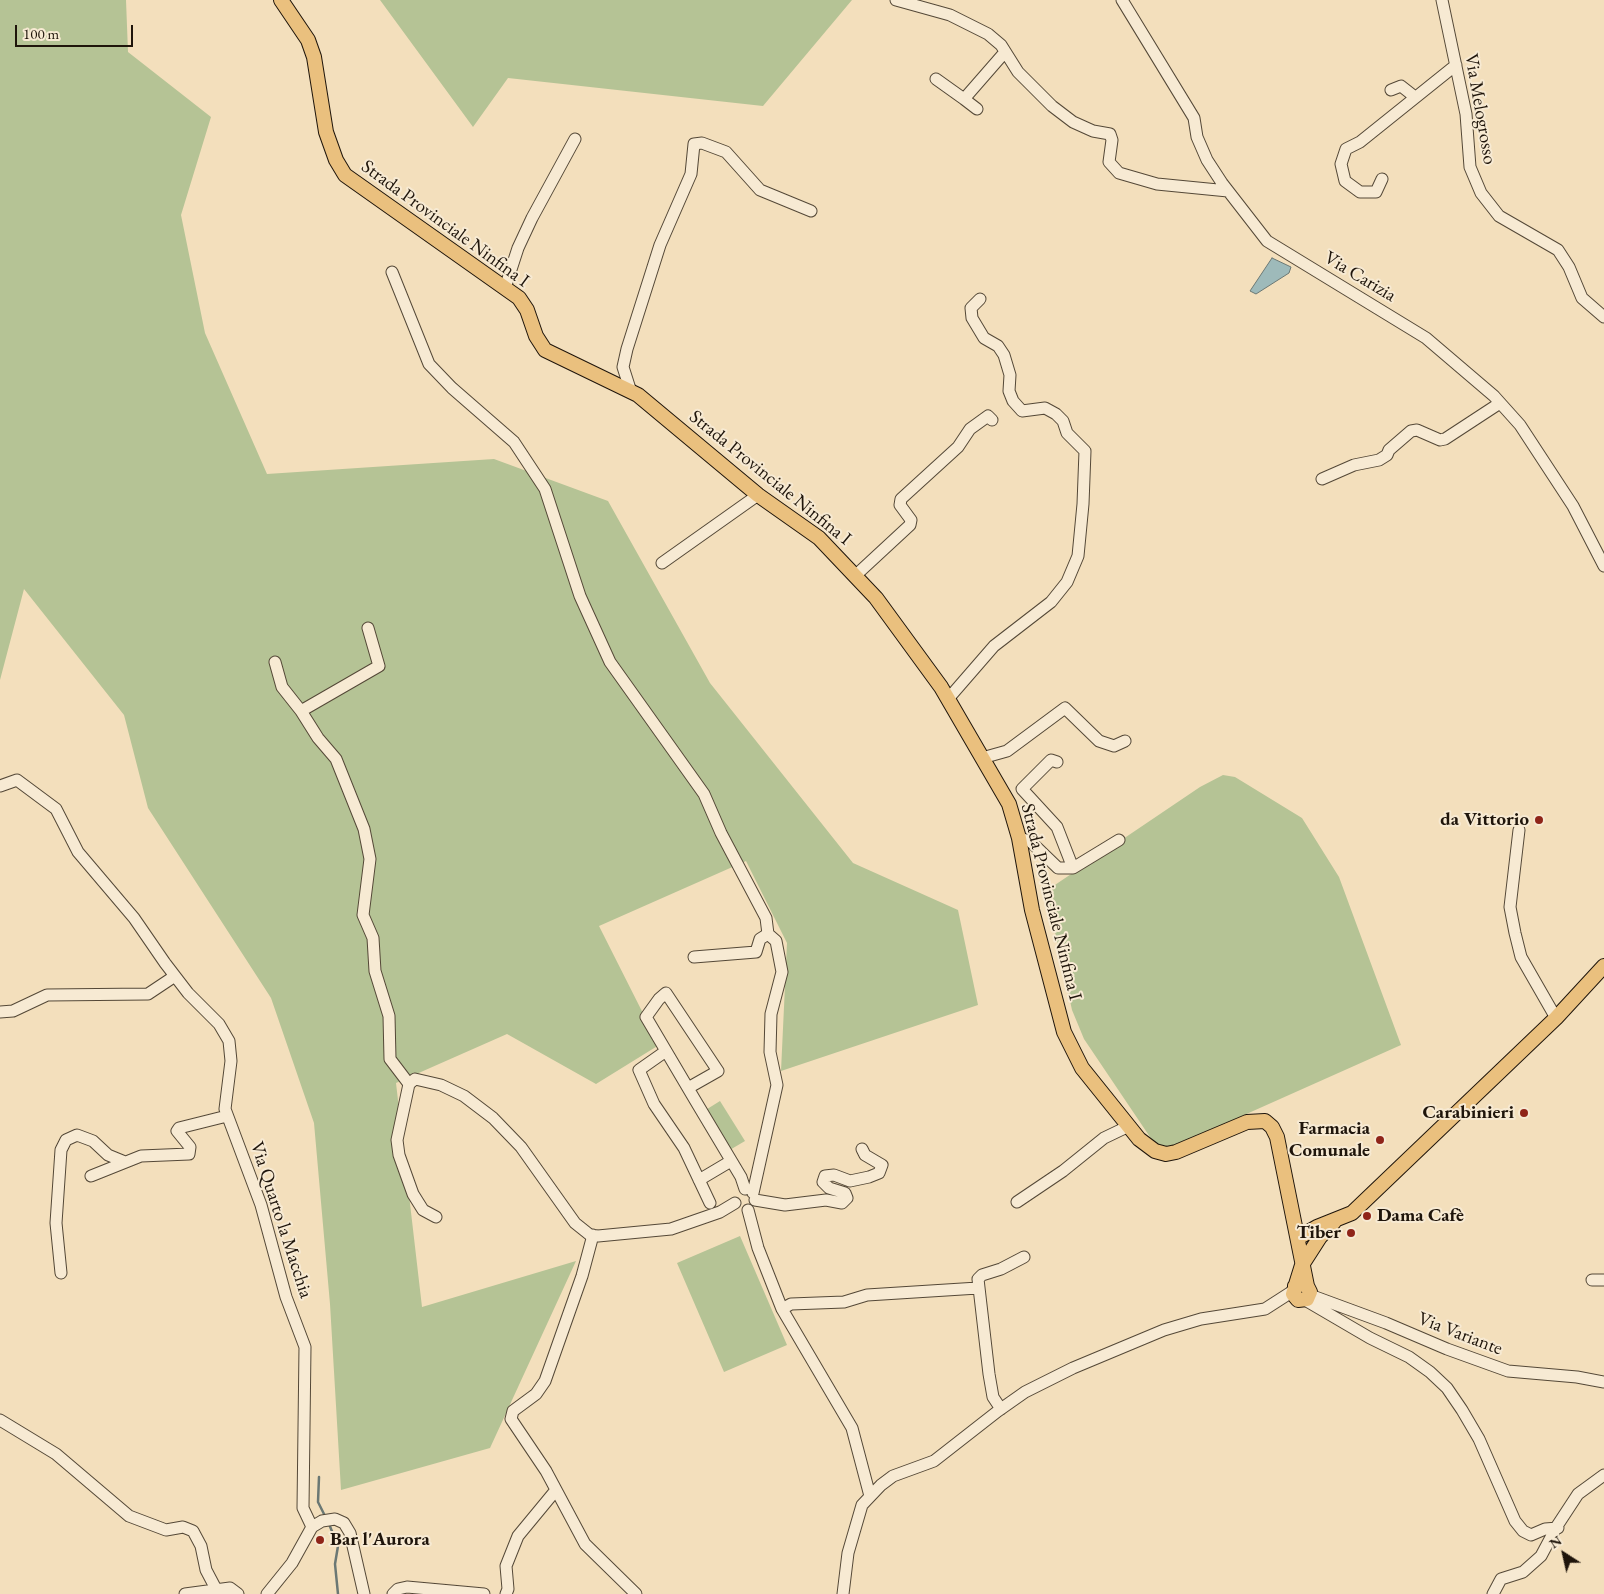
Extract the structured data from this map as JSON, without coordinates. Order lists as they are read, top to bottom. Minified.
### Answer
{"streets":{"main road":["Strada Provinciale Ninfina I"],"street":["Via Melogrosso","Via Carizia","Via Quarto la Macchia","Via Variante"]},"places":["da Vittorio","Carabinieri","Farmacia Comunale","Dama Cafè","Tiber","Bar l'Aurora"],"scale_bar":"100 m","north":"top left"}
